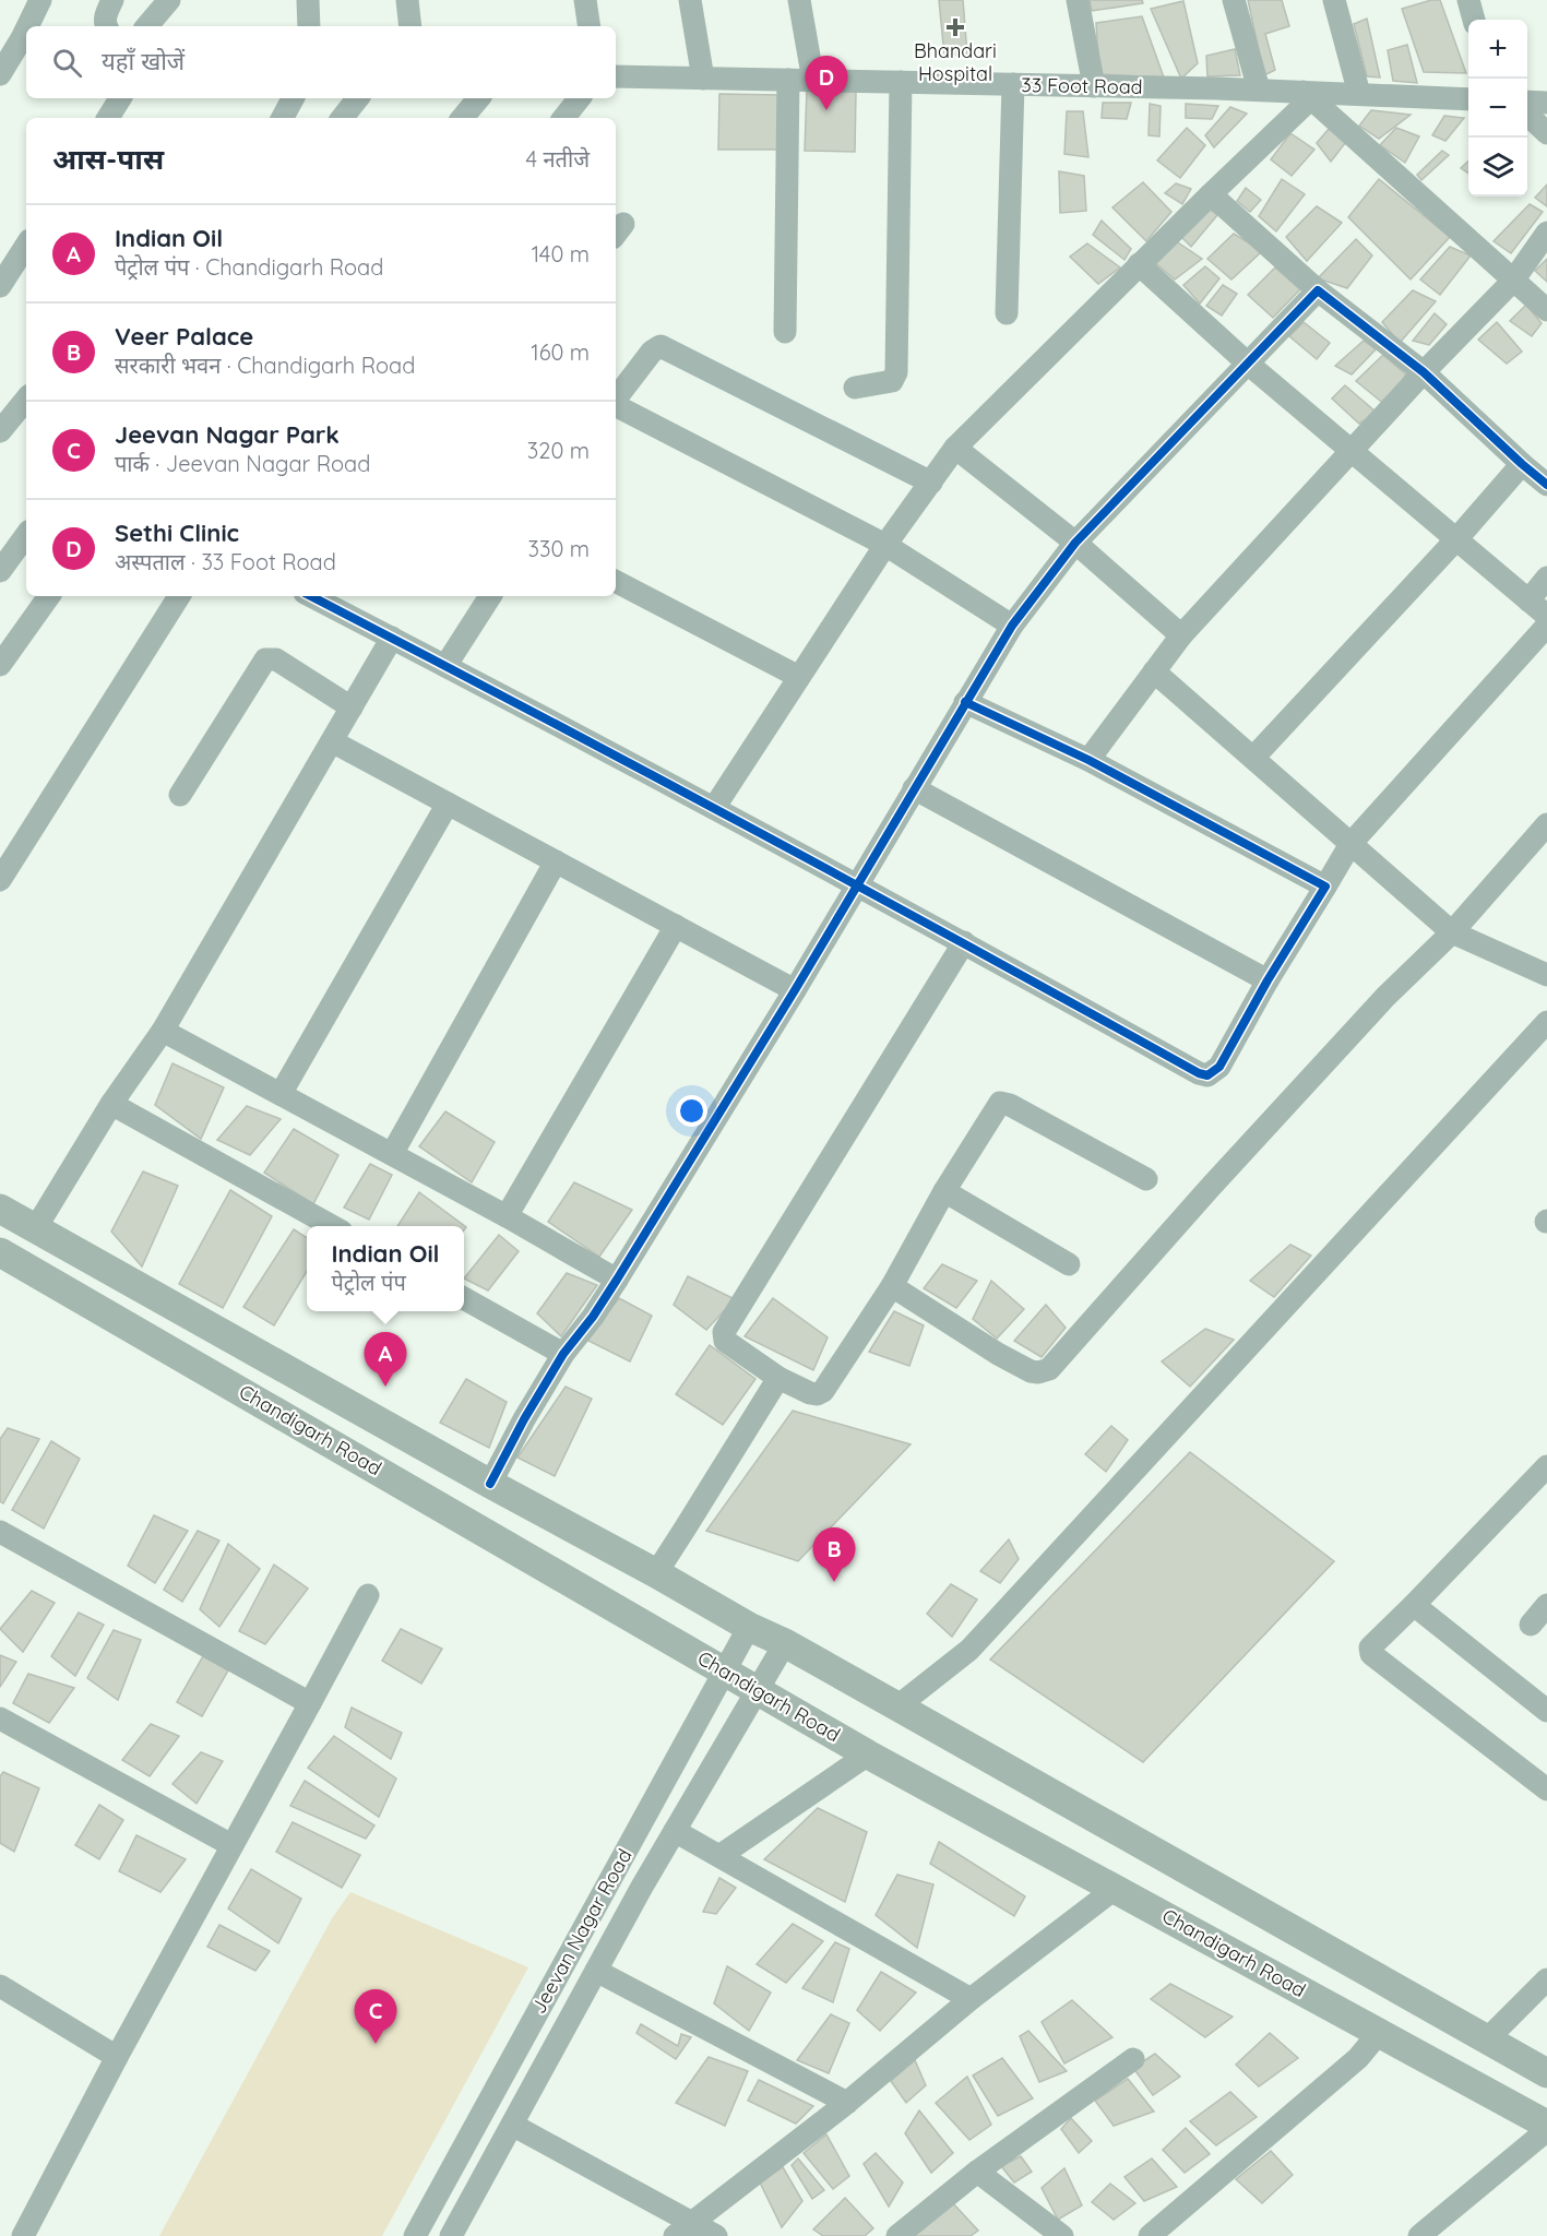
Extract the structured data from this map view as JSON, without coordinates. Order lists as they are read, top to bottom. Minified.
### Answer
{"streets":{"main road":["Chandigarh Road"],"street":["33 Foot Road","Jeevan Nagar Road"]},"crossings":[["Chandigarh Road","Jeevan Nagar Road"]],"places":{"health":["Bhandari Hospital"]},"page":{"map_buttons":["+","−"],"search":"यहाँ खोजें","pins":["D","A","B","C"],"heading":["आस-पास","4 नतीजे"],"list":[{"mark":"A","name":"Indian Oil","note":"पेट्रोल पंप · Chandigarh Road","value":"140 m"},{"mark":"B","name":"Veer Palace","note":"सरकारी भवन · Chandigarh Road","value":"160 m"},{"mark":"C","name":"Jeevan Nagar Park","note":"पार्क · Jeevan Nagar Road","value":"320 m"},{"mark":"D","name":"Sethi Clinic","note":"अस्पताल · 33 Foot Road","value":"330 m"}],"popup":["Indian Oil","पेट्रोल पंप"]}}
